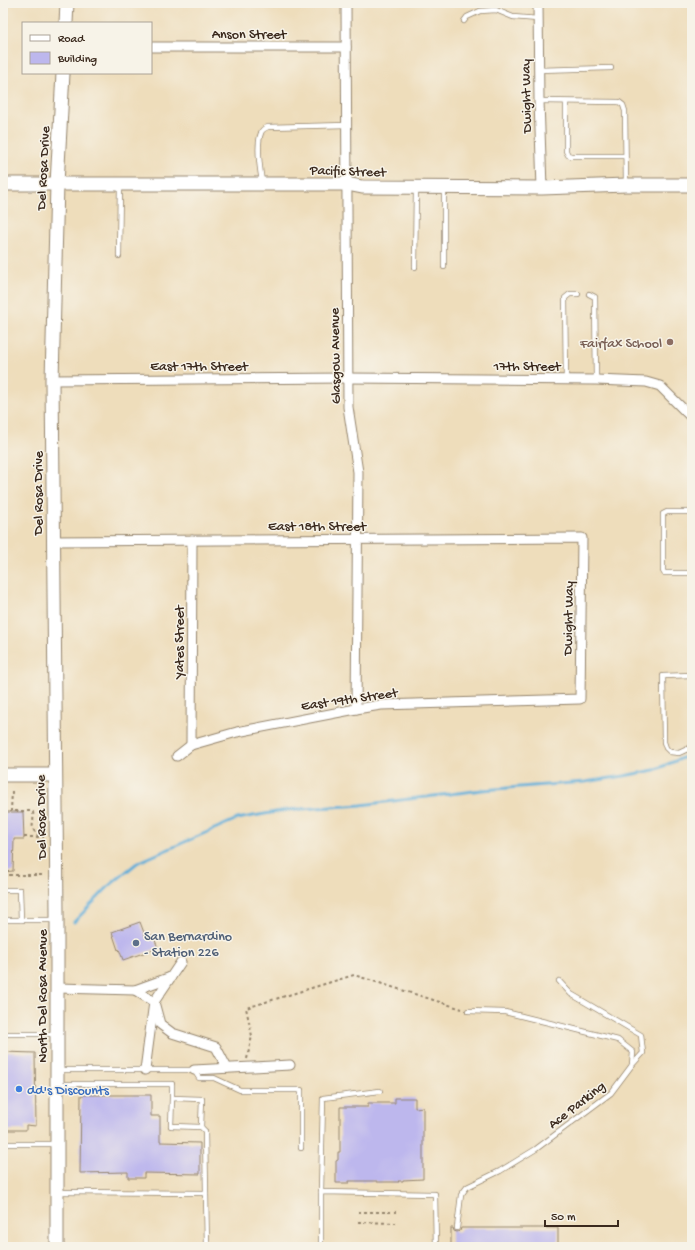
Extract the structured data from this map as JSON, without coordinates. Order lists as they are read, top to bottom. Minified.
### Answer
{"streets":{"main road":["Del Rosa Drive","Pacific Street","North Del Rosa Avenue"],"street":["Anson Street","Dwight Way","Glasgow Avenue","East 17th Street","17th Street","East 18th Street","Yates Street","East 19th Street"],"lane":["Ace Parking"]},"crossings":[["Anson Street","Glasgow Avenue"],["Dwight Way","Pacific Street"],["Dwight Way","East 18th Street"],["Dwight Way","East 19th Street"],["Del Rosa Drive","Pacific Street"],["Del Rosa Drive","East 17th Street"],["Del Rosa Drive","East 18th Street"],["Del Rosa Drive","North Del Rosa Avenue"],["Pacific Street","Glasgow Avenue"],["Glasgow Avenue","East 17th Street"],["Glasgow Avenue","17th Street"],["Glasgow Avenue","East 18th Street"],["Glasgow Avenue","East 19th Street"],["East 17th Street","17th Street"],["East 18th Street","Yates Street"],["Yates Street","East 19th Street"]],"places":["Fairfax School","San Bernardino - Station 226","dd's Discounts"],"legend":["Road","Building"],"scale_bar":"50 m"}
